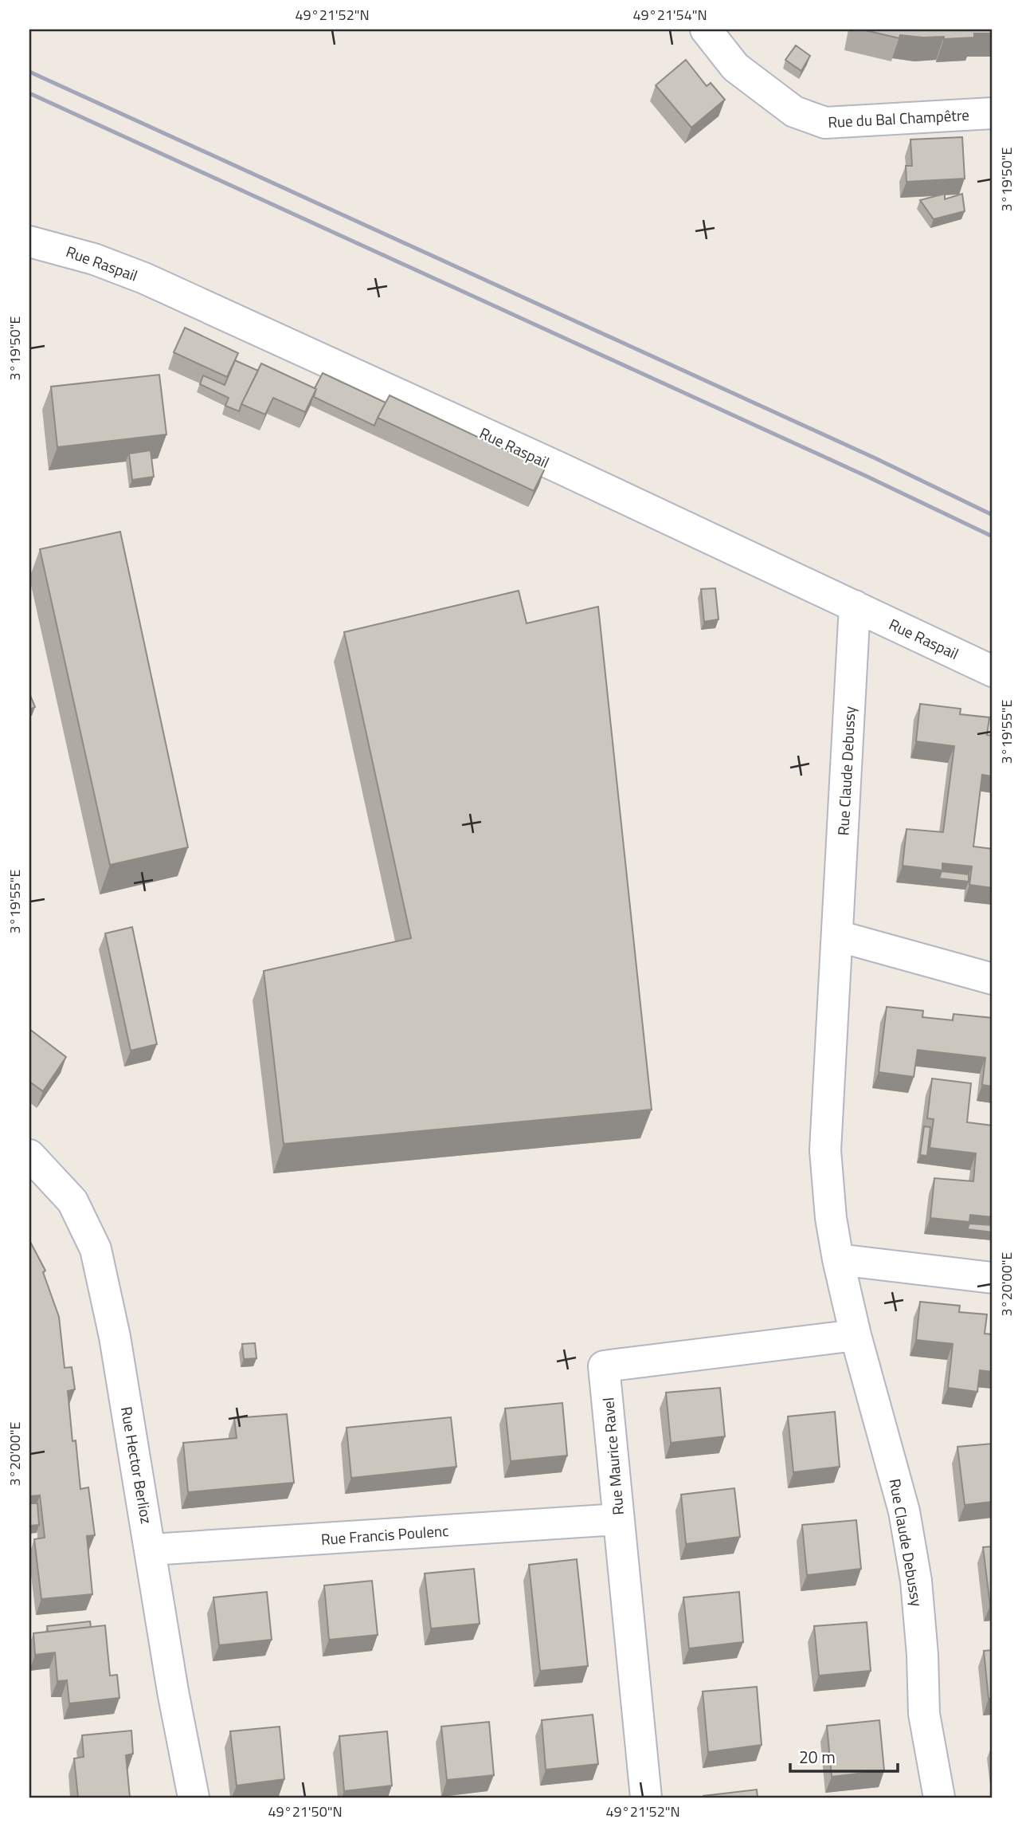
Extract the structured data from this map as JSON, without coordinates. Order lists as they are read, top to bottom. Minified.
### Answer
{"streets":{"street":["Rue du Bal Champêtre","Rue Raspail","Rue Claude Debussy","Rue Maurice Ravel","Rue Hector Berlioz","Rue Francis Poulenc"]},"crossings":[["Rue Raspail","Rue Claude Debussy"],["Rue Claude Debussy","Rue Maurice Ravel"],["Rue Maurice Ravel","Rue Francis Poulenc"],["Rue Hector Berlioz","Rue Francis Poulenc"]],"scale_bar":"20 m","coordinates":["49°21'52\"N","49°21'54\"N","3°19'50\"E","3°19'55\"E","3°20'00\"E","49°21'50\"N"]}
